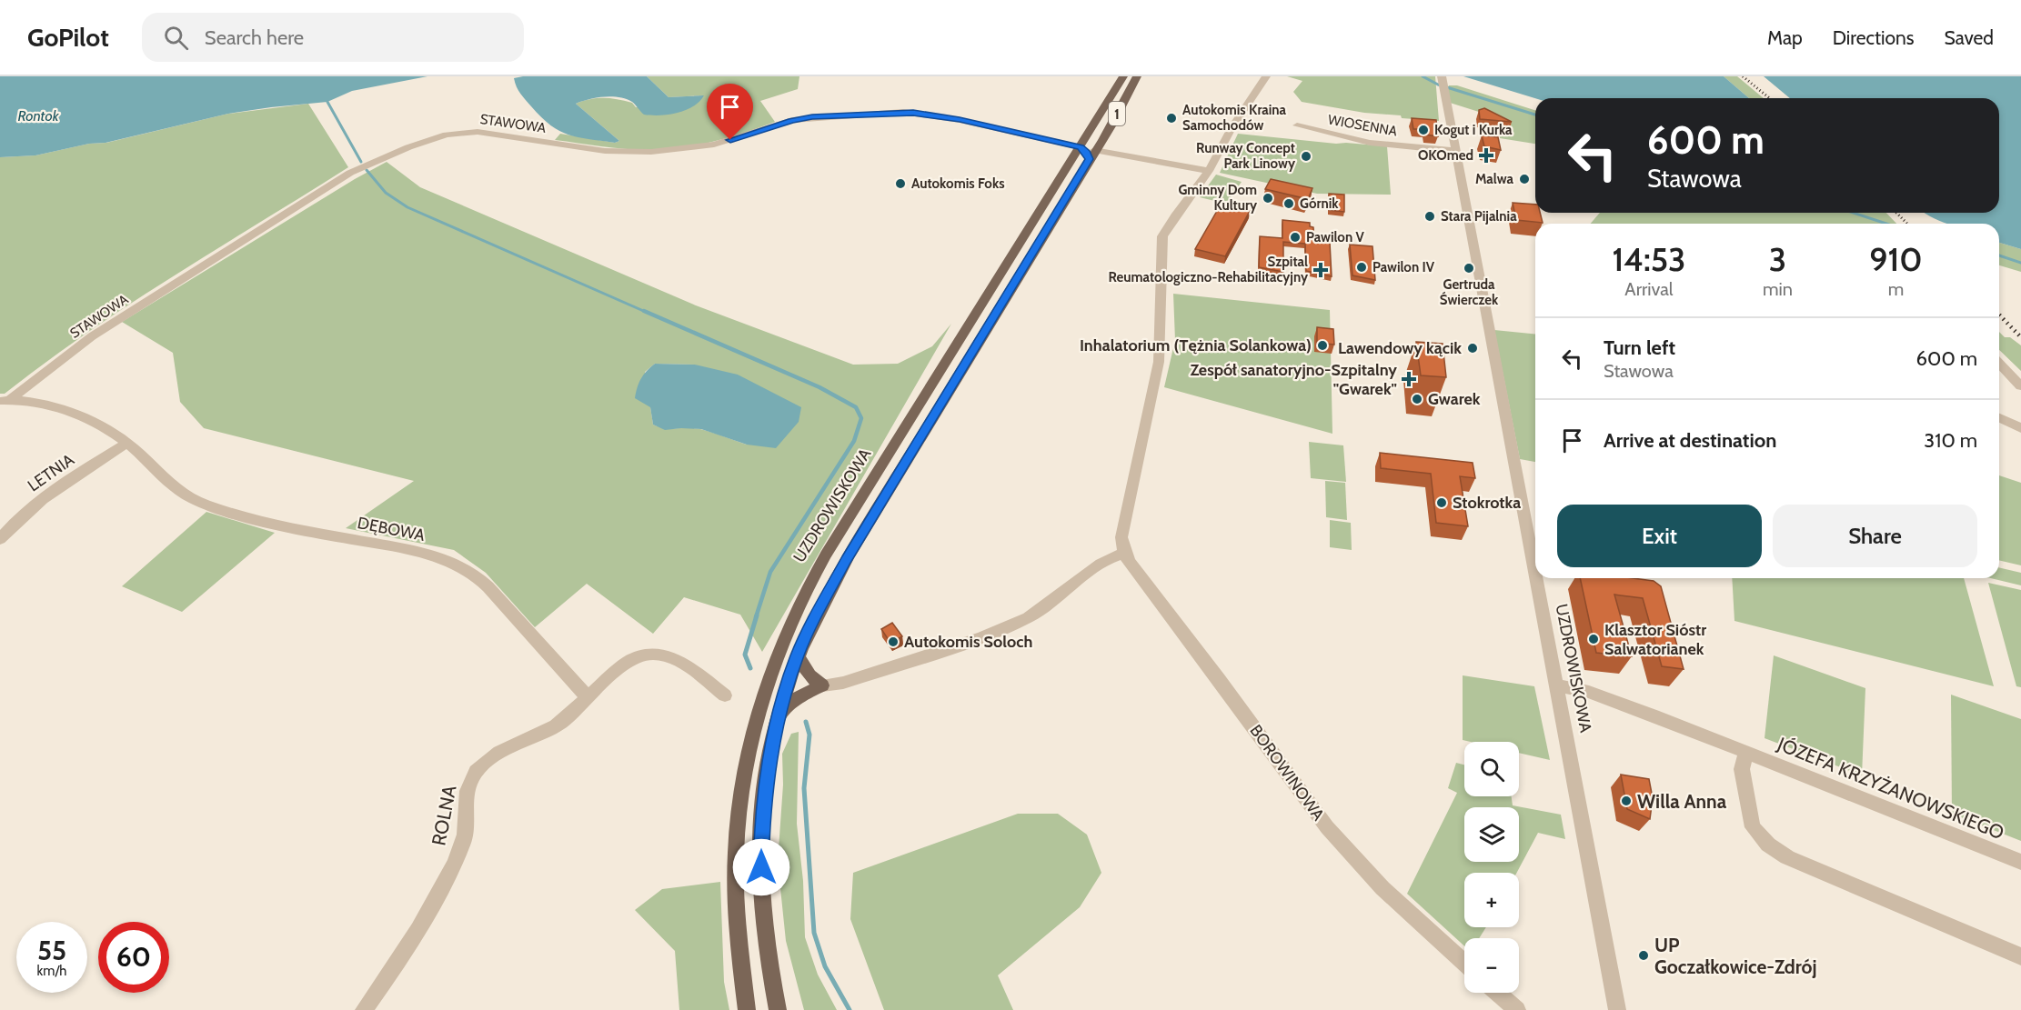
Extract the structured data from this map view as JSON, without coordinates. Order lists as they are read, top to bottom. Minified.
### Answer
{"streets":{"main road":["1","UZDROWISKOWA"],"street":["STAWOWA","WIOSENNA","LETNIA","DĘBOWA","BOROWINOWA","JÓZEFA KRZYŻANOWSKIEGO","ROLNA"]},"crossings":[["STAWOWA","UZDROWISKOWA"],["STAWOWA","DĘBOWA"],["WIOSENNA","UZDROWISKOWA"],["LETNIA","DĘBOWA"],["UZDROWISKOWA","JÓZEFA KRZYŻANOWSKIEGO"],["DĘBOWA","ROLNA"]],"water":["Rontok"],"places":{"other":["Autokomis Kraina Samochodów","Kogut i Kurka","Runway Concept Park Linowy","Malwa","Autokomis Foks","Gminny Dom Kultury","Górnik","Stara Pijalnia","Pawilon V","Pawilon IV","Gertruda Świerczek","Inhalatorium (Tężnia Solankowa)","Lawendowy kącik","Gwarek","Stokrotka","Klasztor Sióstr Salwatorianek","Autokomis Soloch","Willa Anna","UP Goczałkowice-Zdrój"],"health":["OKOmed","Szpital Reumatologiczno-Rehabilitacyjny","Zespół sanatoryjno-Szpitalny \"Gwarek\""]},"page":{"header":"GoPilot","search":"Search here","nav":["Map","Directions","Saved"],"turn":["600 m","Stawowa"],"eta":["14:53","Arrival","3","min","910","m"],"list":[{"name":"Turn left","note":"Stawowa","value":"600 m"},{"name":"Arrive at destination","value":"310 m"}],"buttons":["Exit","Share"],"map_buttons":["+","−"],"speed":"55 km/h","limit":"60"}}
